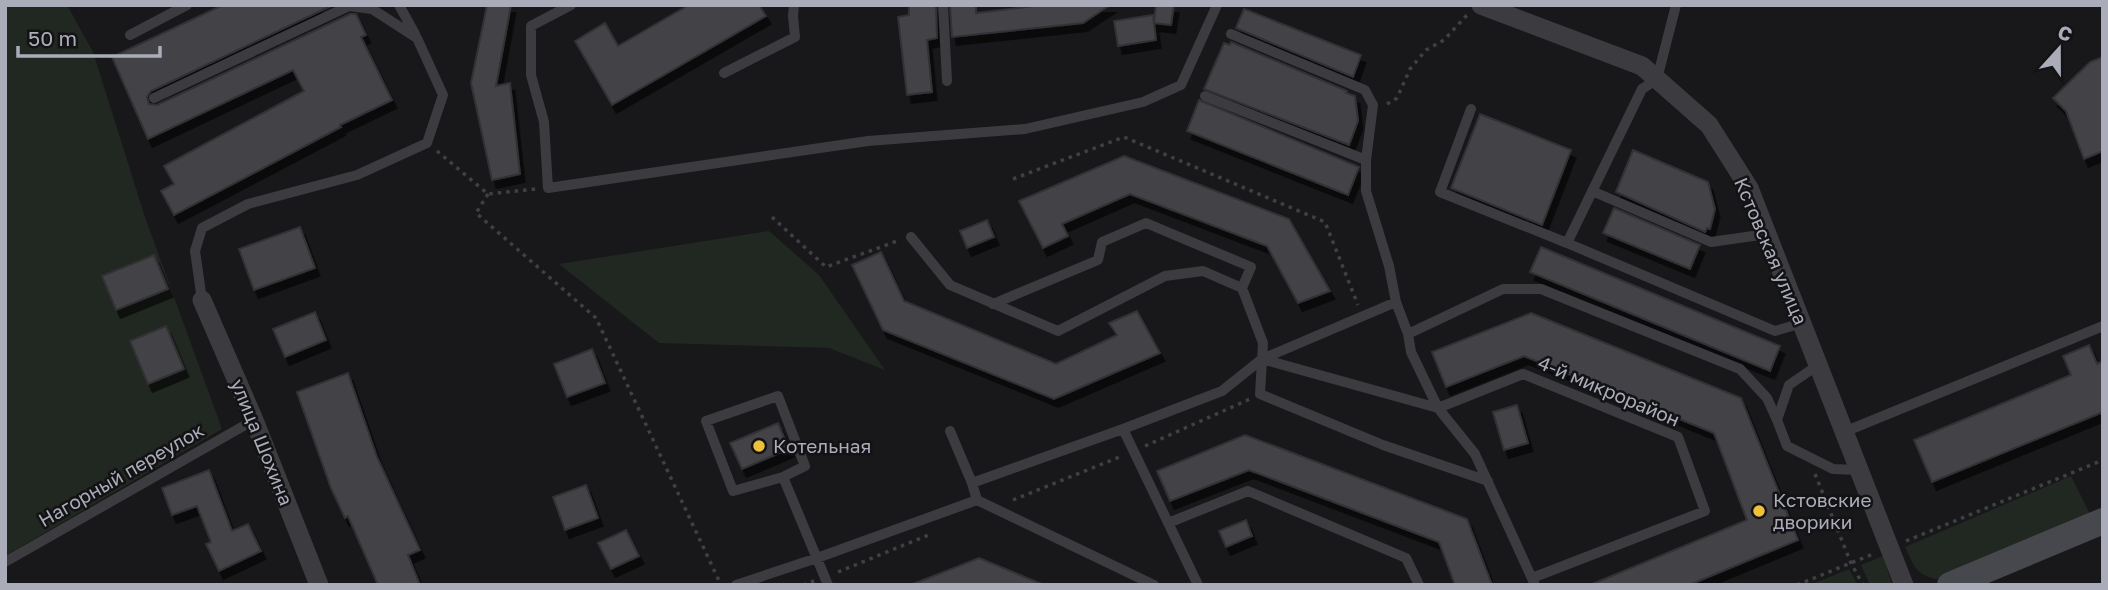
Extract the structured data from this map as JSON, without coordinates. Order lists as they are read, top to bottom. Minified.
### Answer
{"streets":{"street":["Кстовская улица","улица Шохина"],"lane":["4-й микрорайон","Нагорный переулок"]},"crossings":[["улица Шохина","Нагорный переулок"]],"places":["Котельная","Кстовские дворики"],"scale_bar":"50 m","north":"top"}
